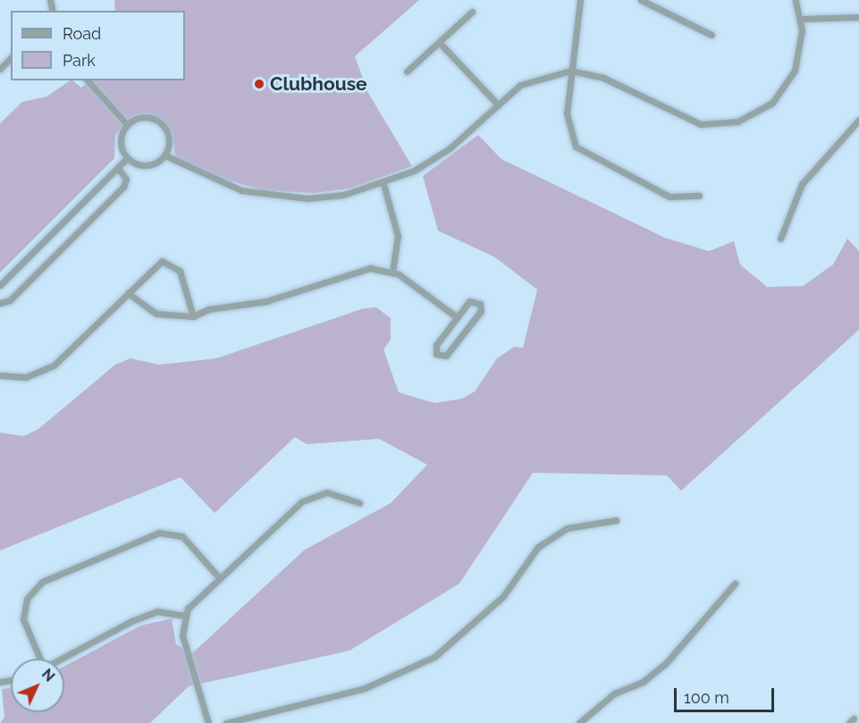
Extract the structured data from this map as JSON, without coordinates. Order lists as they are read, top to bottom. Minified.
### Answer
{"places":["Clubhouse"],"legend":["Road","Park"],"scale_bar":"100 m","north":"top right"}
